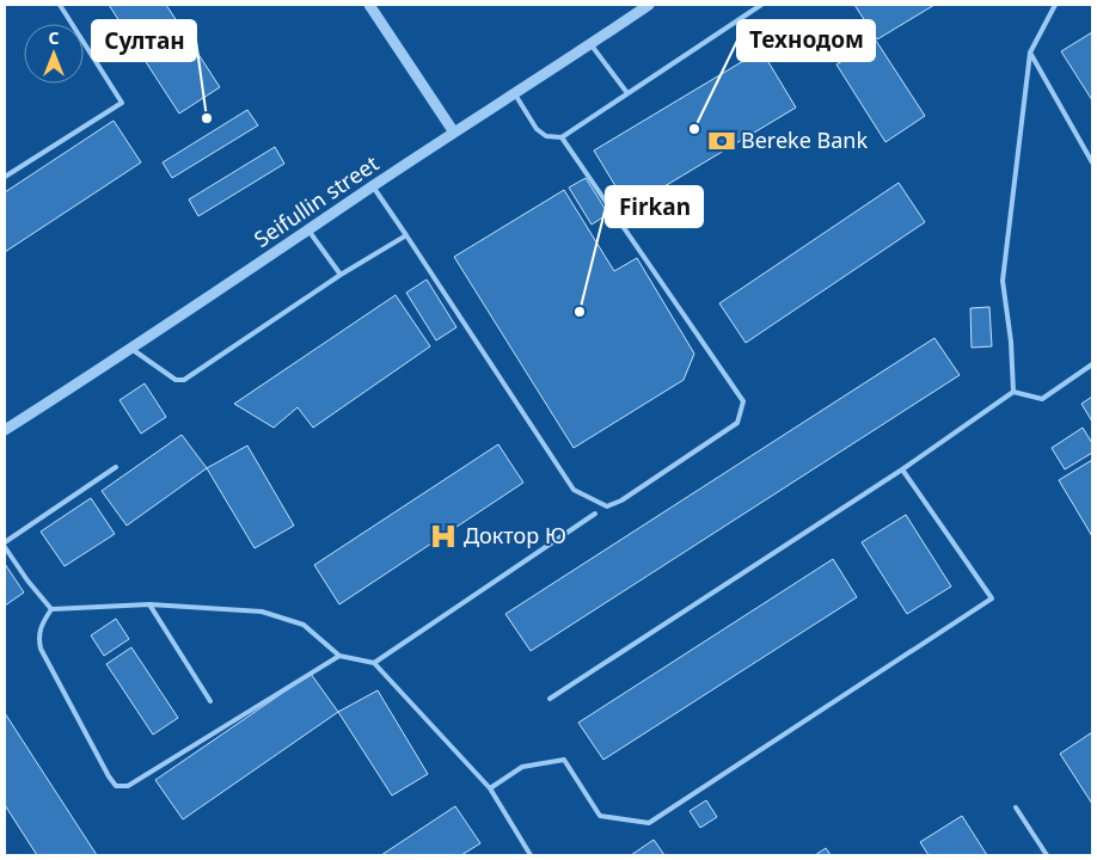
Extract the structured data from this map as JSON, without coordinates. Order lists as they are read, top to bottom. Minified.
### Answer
{"streets":{"street":["Seifullin street"]},"places":{"other":["Султан","Технодом","Firkan"],"bank":["Bereke Bank"],"hospital":["Доктор Ю"]},"north":"top"}
